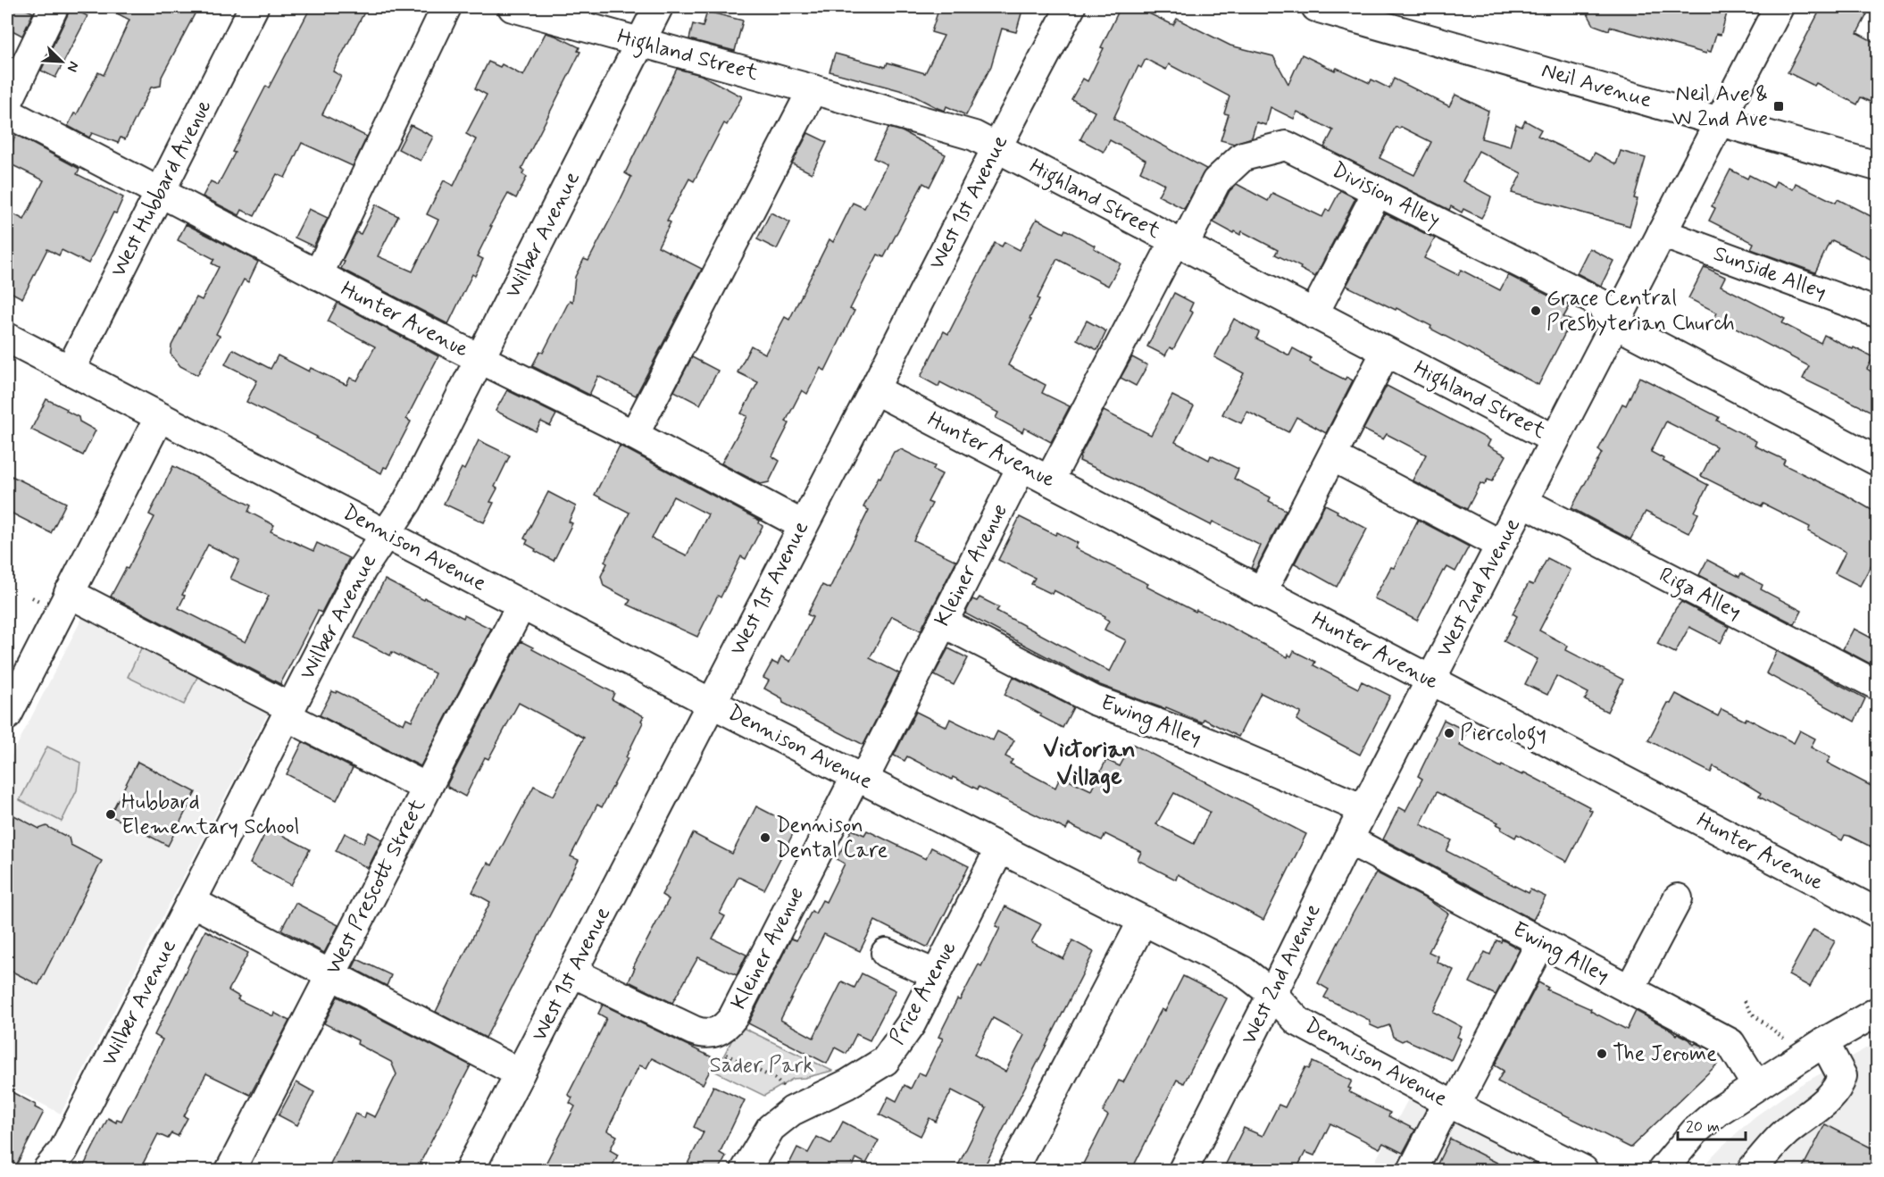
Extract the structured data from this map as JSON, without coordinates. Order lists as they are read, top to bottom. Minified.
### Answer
{"streets":{"street":["Highland Street","Neil Avenue","West Hubbard Avenue","Division Alley","West 1st Avenue","Wilber Avenue","Sunside Alley","Hunter Avenue","Dennison Avenue","Kleiner Avenue","West 2nd Avenue","Riga Alley","Ewing Alley","West Prescott Street","Price Avenue"]},"crossings":[["Highland Street","Division Alley"],["Highland Street","West 1st Avenue"],["Highland Street","Wilber Avenue"],["Highland Street","West 2nd Avenue"],["Neil Avenue","West 2nd Avenue"],["West Hubbard Avenue","Hunter Avenue"],["West Hubbard Avenue","Dennison Avenue"],["Division Alley","Hunter Avenue"],["Division Alley","West 2nd Avenue"],["West 1st Avenue","Hunter Avenue"],["West 1st Avenue","Dennison Avenue"],["Wilber Avenue","Hunter Avenue"],["Wilber Avenue","Dennison Avenue"],["Sunside Alley","West 2nd Avenue"],["Hunter Avenue","Kleiner Avenue"],["Hunter Avenue","West 2nd Avenue"],["Dennison Avenue","Kleiner Avenue"],["Dennison Avenue","West 2nd Avenue"],["Dennison Avenue","West Prescott Street"],["Dennison Avenue","Price Avenue"],["Kleiner Avenue","Ewing Alley"],["West 2nd Avenue","Riga Alley"],["West 2nd Avenue","Ewing Alley"]],"districts":["Victorian Village"],"parks":["Sader Park"],"places":{"transit":["Neil Ave & W 2nd Ave"],"other":["Grace Central Presbyterian Church","Piercology","Hubbard Elementary School","Dennison Dental Care","The Jerome"]},"scale_bar":"20 m","north":"bottom right"}
